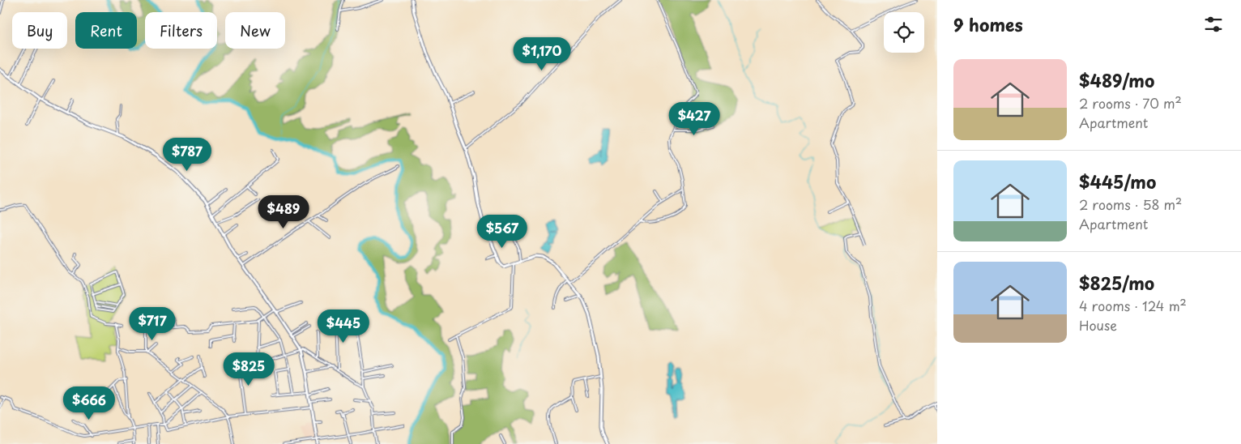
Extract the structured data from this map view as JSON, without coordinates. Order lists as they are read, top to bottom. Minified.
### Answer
{"page":{"heading":"9 homes","chip":["Buy","Rent","Filters","New"],"price":["$1,170","$427","$787","$489","$567","$717","$445","$825","$666"],"list":[{"name":"$489/mo","note":"2 rooms · 70 m² · Apartment"},{"name":"$445/mo","note":"2 rooms · 58 m² · Apartment"},{"name":"$825/mo","note":"4 rooms · 124 m² · House"}]}}
